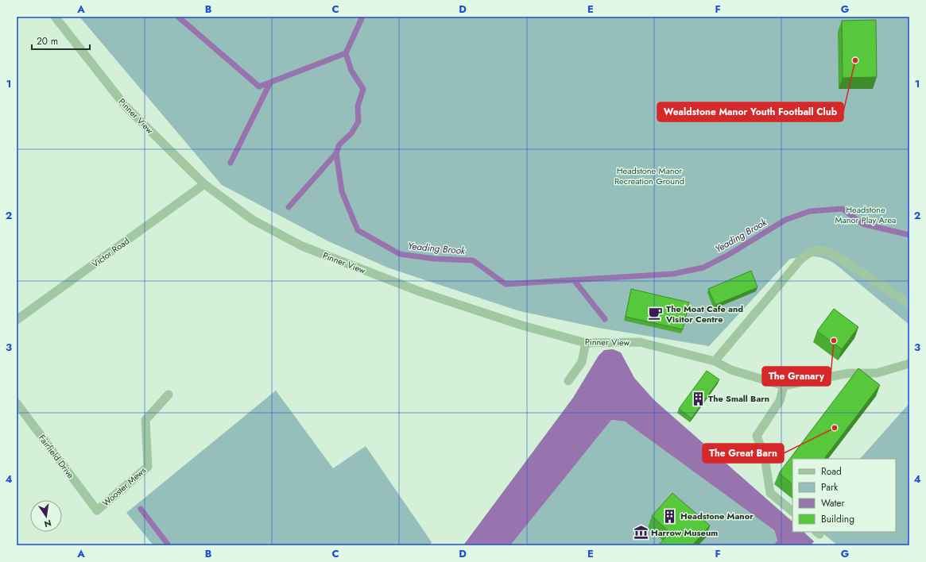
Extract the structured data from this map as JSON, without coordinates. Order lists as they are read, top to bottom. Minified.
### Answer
{"streets":{"street":["Pinner View","Victor Road","Fairfield Drive","Wooster Mews"]},"crossings":[["Pinner View","Victor Road"],["Fairfield Drive","Wooster Mews"]],"water":["Yeading Brook"],"parks":["Headstone Manor Recreation Ground","Headstone Manor Play Area"],"places":{"other":["Wealdstone Manor Youth Football Club","The Granary","The Great Barn"],"cafe":["The Moat Cafe and Visitor Centre"],"building":["The Small Barn","Headstone Manor"],"museum":["Harrow Museum"]},"legend":["Road","Park","Water","Building"],"scale_bar":"20 m","north":"bottom","grid":{"columns":["A","B","C","D","E","F","G"],"rows":["1","2","3","4"]}}
